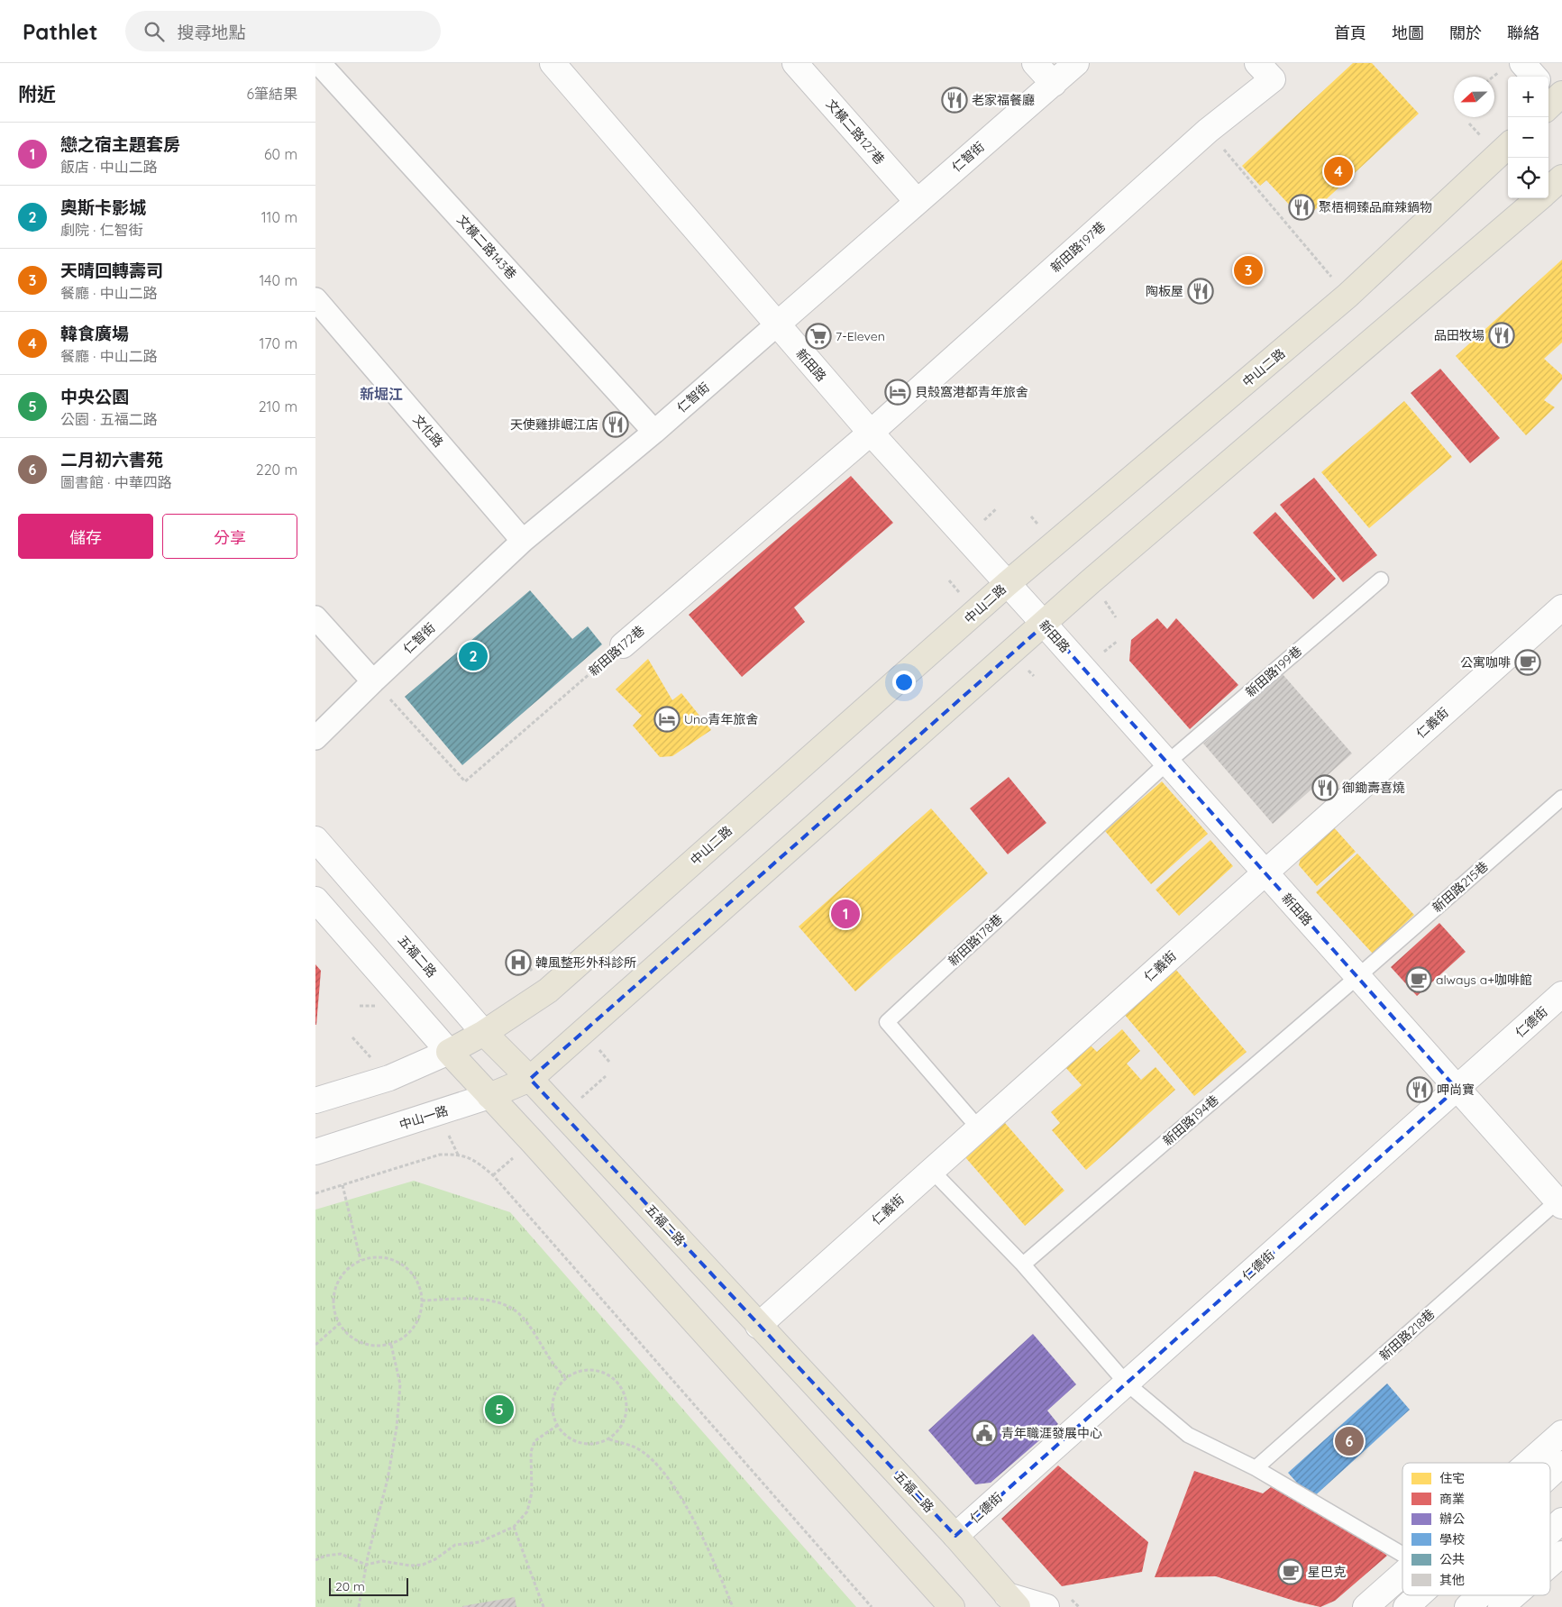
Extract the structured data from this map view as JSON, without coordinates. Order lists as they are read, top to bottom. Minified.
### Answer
{"streets":{"main road":["中山二路","五福二路","中山一路"],"street":["文橫二路127巷","仁智街","文橫二路143巷","新田路197巷","新田路","文化路","新田路172巷","仁義街","仁德街"],"lane":["新田路199巷","新田路215巷","新田路178巷","新田路194巷","新田路218巷"]},"crossings":[["文橫二路127巷","仁智街"],["仁智街","文橫二路143巷"],["仁智街","新田路"],["仁智街","文化路"],["仁智街","新田路172巷"],["新田路197巷","新田路"],["新田路197巷","新田路172巷"],["新田路","中山二路"],["新田路","新田路172巷"],["新田路","新田路199巷"],["新田路","仁義街"],["新田路","新田路215巷"],["新田路","新田路178巷"],["新田路","仁德街"],["新田路","新田路194巷"],["新田路","新田路218巷"],["中山二路","五福二路"],["新田路199巷","新田路178巷"],["仁義街","新田路178巷"],["仁義街","五福二路"],["新田路215巷","新田路194巷"],["五福二路","仁德街"],["五福二路","中山一路"]],"districts":["新堀江"],"places":{"restaurant":["老家福餐廳","聚梧桐臻品麻辣鍋物","陶板屋","品田牧場","天使雞排崛江店","御鋤壽喜燒","呷尚寶"],"supermarket":["7-Eleven"],"hotel":["貝殼窩港都青年旅舍","Uno青年旅舍"],"cafe":["公寓咖啡","always a+咖啡館","星巴克"],"hospital":["韓風整形外科診所"],"public building":["青年職涯發展中心"]},"legend":["住宅","商業","辦公","學校","公共","其他"],"scale_bar":"20 m","north":"left","page":{"header":"Pathlet","search":"搜尋地點","nav":["首頁","地圖","關於","聯絡"],"heading":["附近","6筆結果"],"map_buttons":["+","−"],"list":[{"mark":"1","name":"戀之宿主題套房","note":"飯店 · 中山二路","value":"60 m"},{"mark":"2","name":"奧斯卡影城","note":"劇院 · 仁智街","value":"110 m"},{"mark":"3","name":"天晴回轉壽司","note":"餐廳 · 中山二路","value":"140 m"},{"mark":"4","name":"韓食廣場","note":"餐廳 · 中山二路","value":"170 m"},{"mark":"5","name":"中央公園","note":"公園 · 五福二路","value":"210 m"},{"mark":"6","name":"二月初六書苑","note":"圖書館 · 中華四路","value":"220 m"}],"pins":["4","3","2","1","5","6"],"buttons":["儲存","分享"],"scale":"20 m"}}
